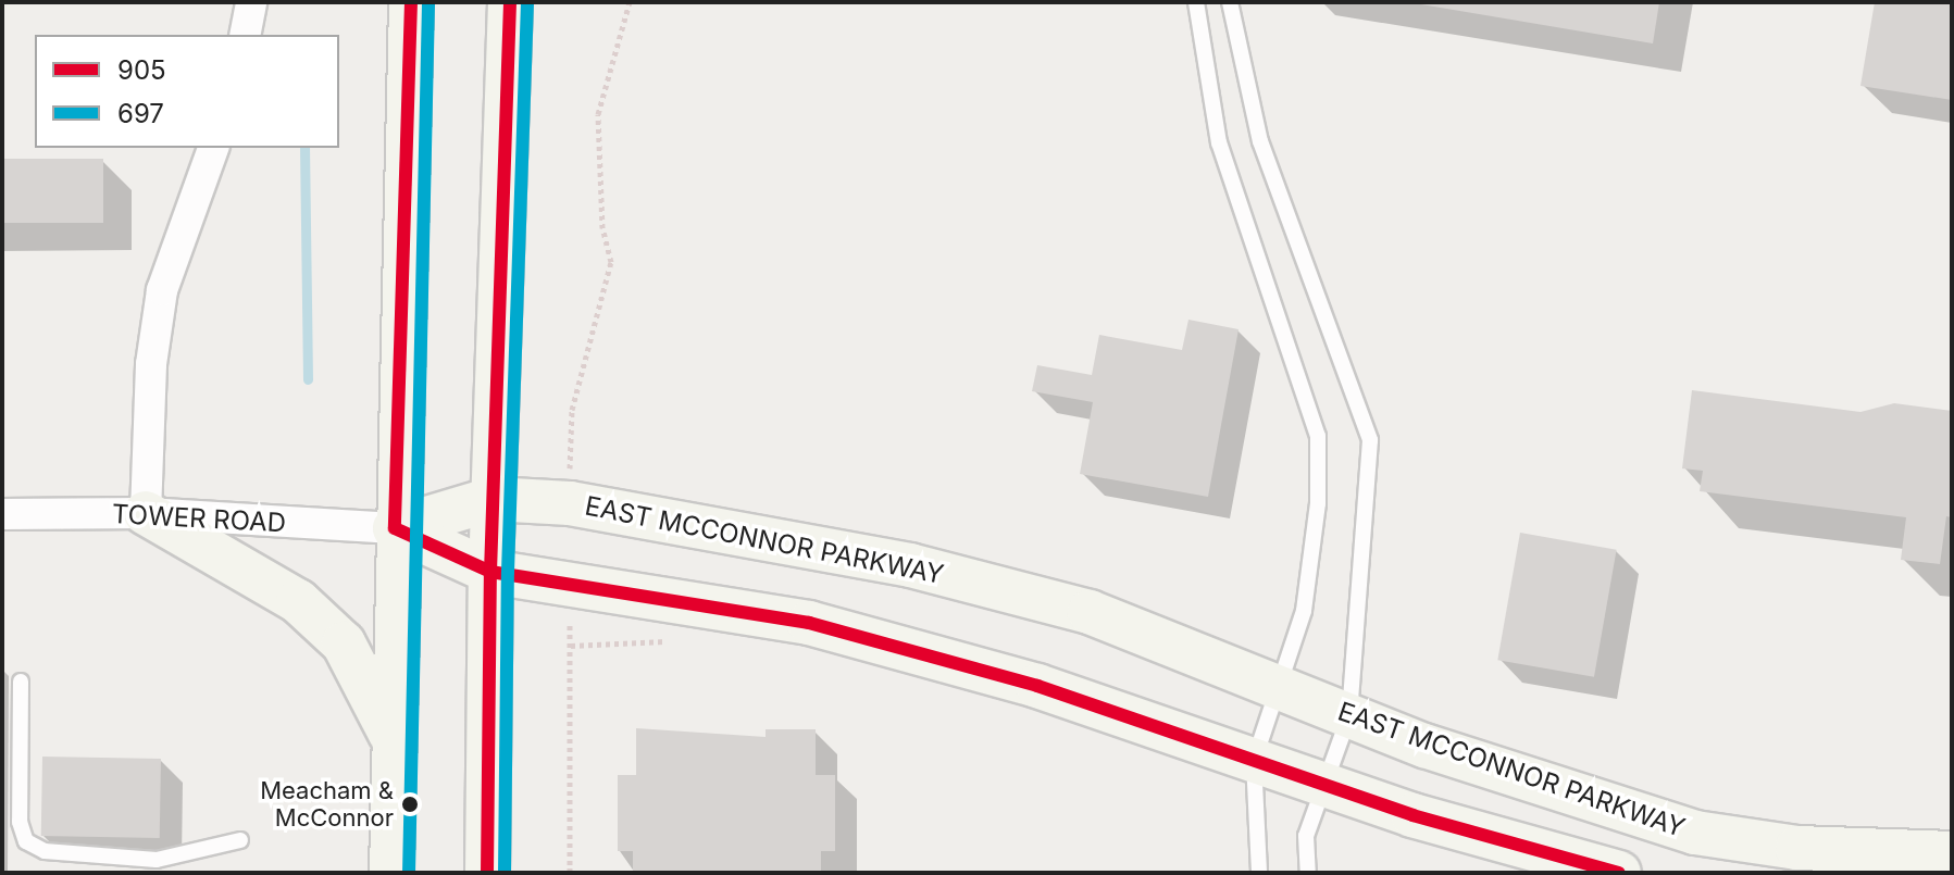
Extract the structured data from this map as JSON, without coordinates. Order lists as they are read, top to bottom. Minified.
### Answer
{"streets":{"street":["TOWER ROAD","EAST MCCONNOR PARKWAY"]},"crossings":[["TOWER ROAD","EAST MCCONNOR PARKWAY"]],"places":["Meacham & McConnor"],"lines":["transit line 905","transit line 697"],"legend":["905","697"]}
